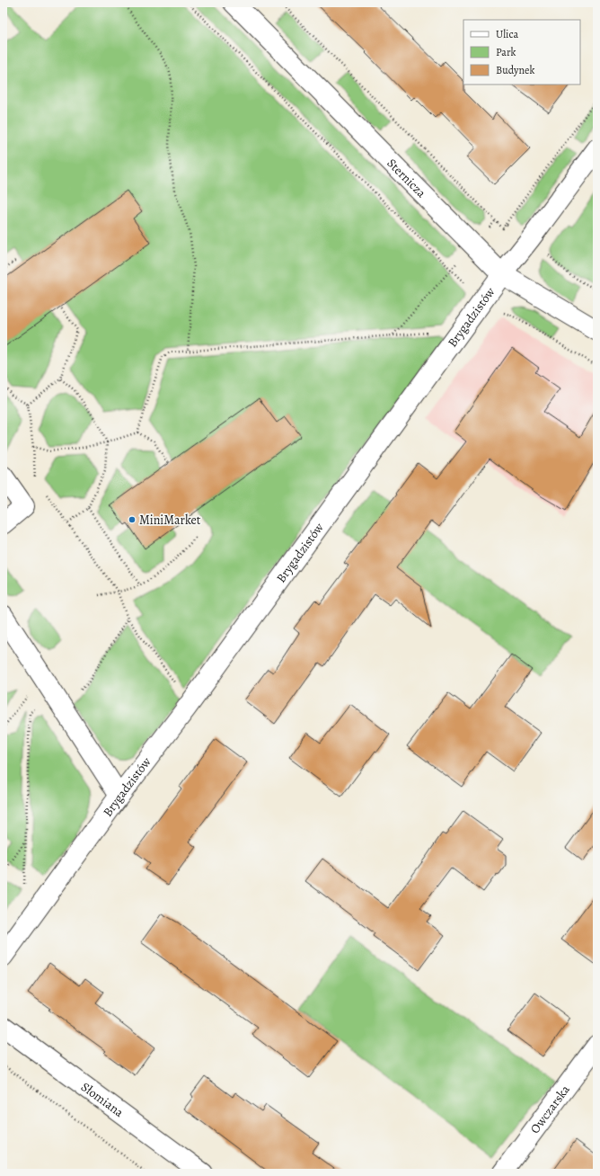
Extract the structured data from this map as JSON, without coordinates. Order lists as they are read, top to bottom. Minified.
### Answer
{"streets":{"street":["Sternicza","Brygadzistów","Słomiana","Owczarska"]},"crossings":[["Sternicza","Brygadzistów"]],"places":["MiniMarket"],"legend":["Ulica","Park","Budynek"]}
